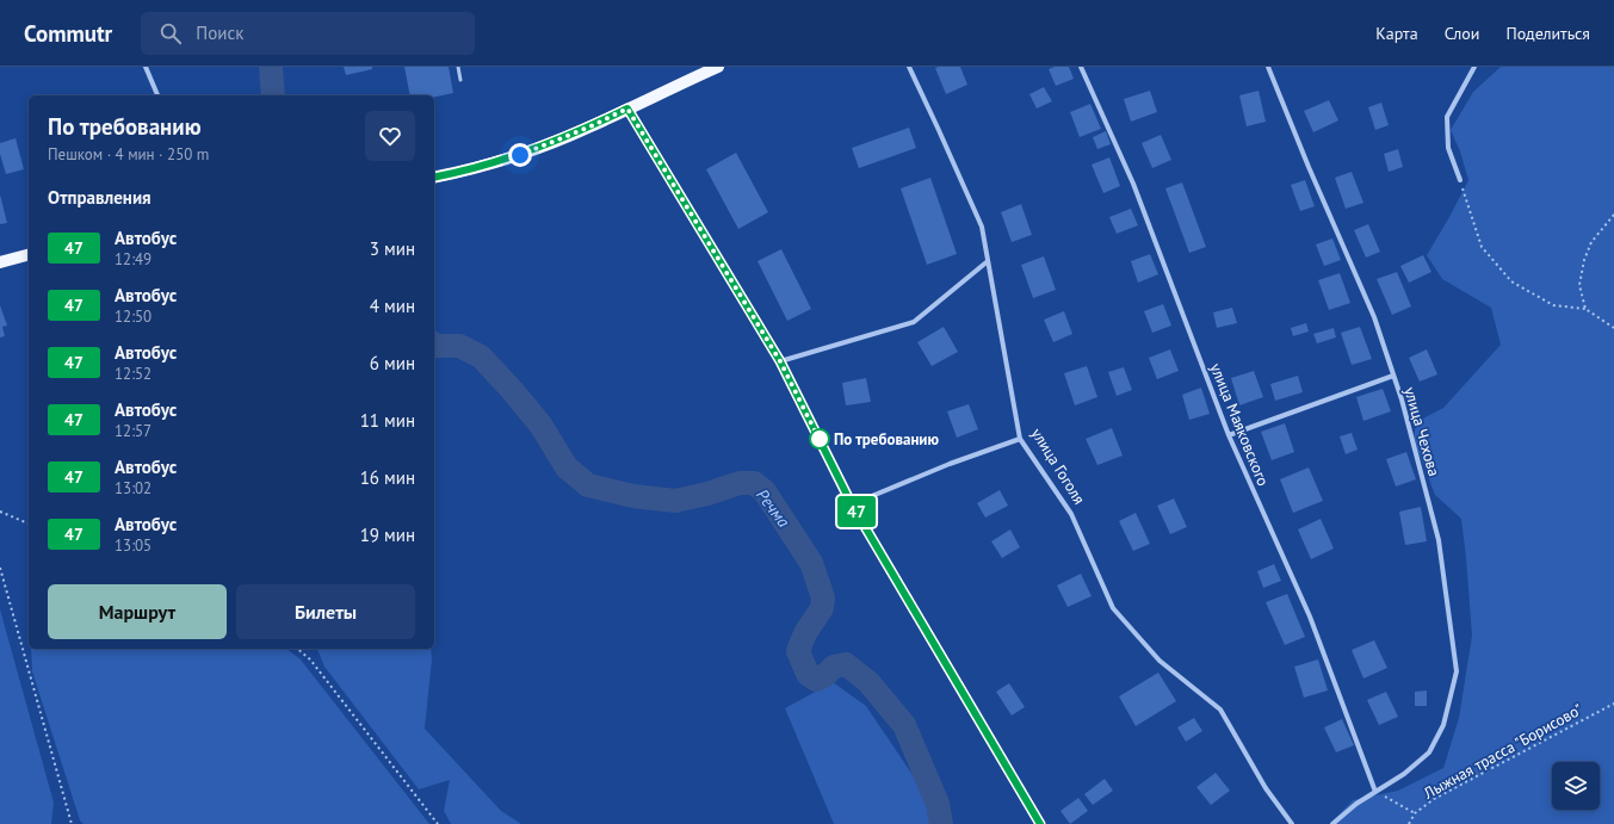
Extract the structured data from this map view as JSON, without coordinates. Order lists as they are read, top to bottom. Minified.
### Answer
{"streets":{"street":["улица Маяковского","улица Чехова","улица Гоголя"],"path":["Лыжная трасса \"Борисово\""]},"crossings":[["улица Маяковского","улица Чехова"]],"water":["Речма"],"places":["По требованию"],"lines":["bus line 47"],"page":{"header":"Commutr","search":"Поиск","nav":["Карта","Слои","Поделиться"],"on_map":"47","heading":[["По требованию","Пешком · 4 мин · 250 m"],"Отправления"],"list":[{"mark":"47","name":"Автобус","note":"12:49","value":"3 мин"},{"mark":"47","name":"Автобус","note":"12:50","value":"4 мин"},{"mark":"47","name":"Автобус","note":"12:52","value":"6 мин"},{"mark":"47","name":"Автобус","note":"12:57","value":"11 мин"},{"mark":"47","name":"Автобус","note":"13:02","value":"16 мин"},{"mark":"47","name":"Автобус","note":"13:05","value":"19 мин"}],"buttons":["Маршрут","Билеты"]}}
